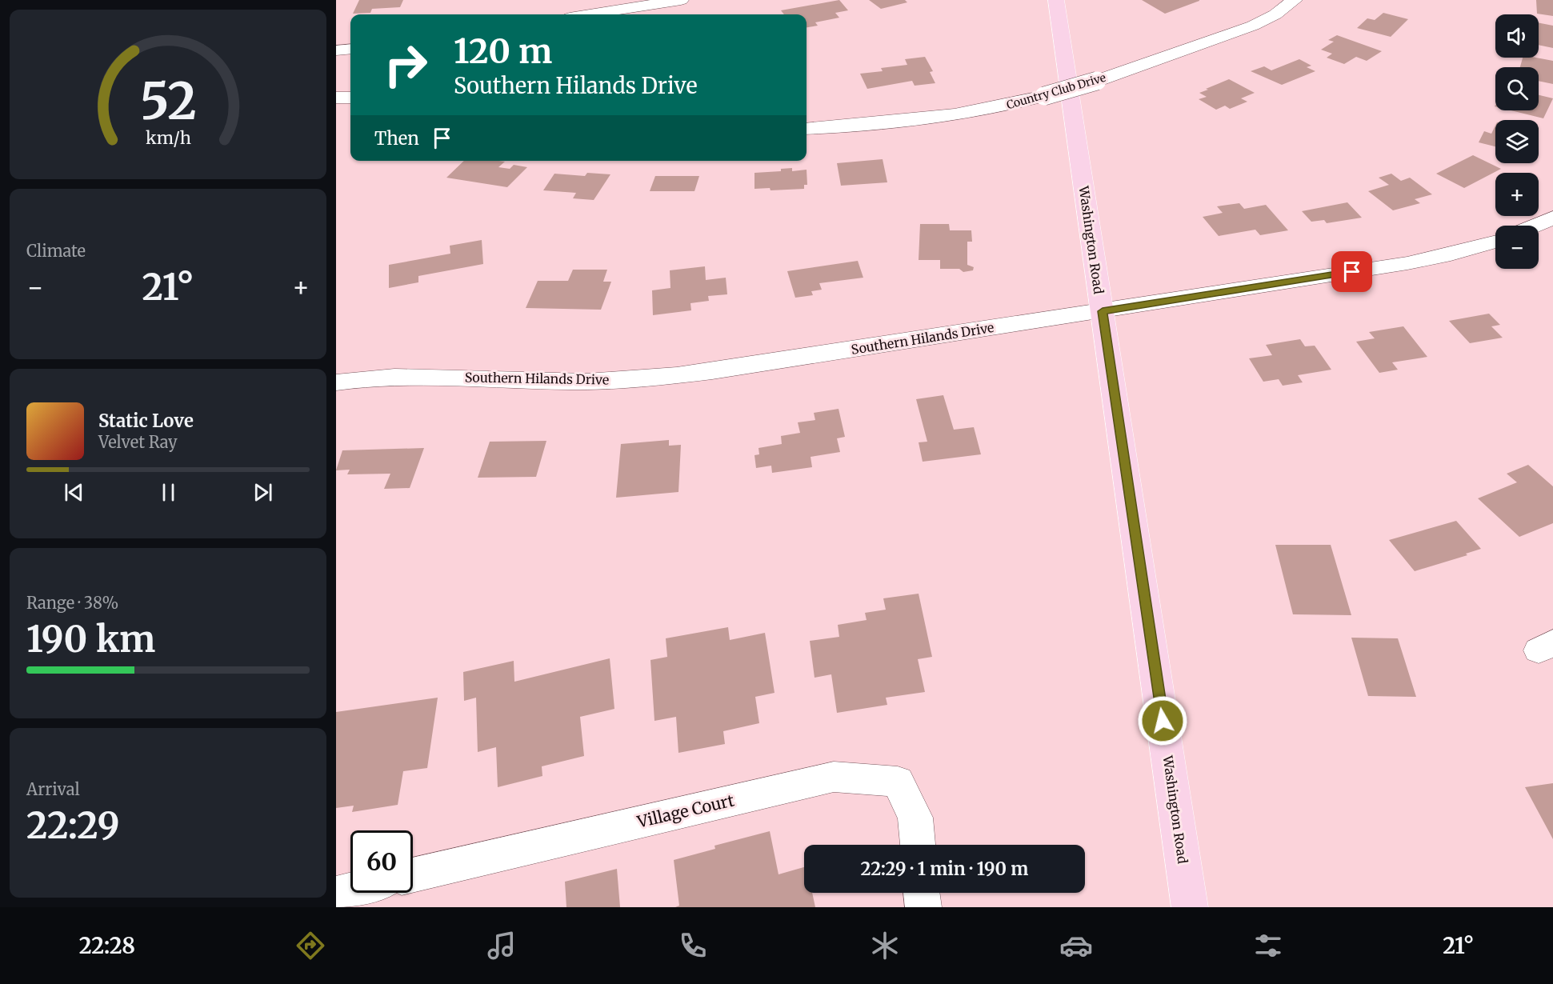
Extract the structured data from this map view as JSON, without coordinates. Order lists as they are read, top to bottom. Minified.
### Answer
{"streets":{"main road":["Washington Road"],"street":["Country Club Drive","Southern Hilands Drive","Village Court"]},"crossings":[["Washington Road","Southern Hilands Drive"]],"page":{"map_buttons":["+","−"],"turn":["120 m","Southern Hilands Drive"],"then":"Then","tile":["Climate",["Range · 38%","190 km"],["Arrival","22:29"]],"heat":["−","21°","+"],"song":["Static Love","Velvet Ray"],"limit":"60","trip":"22:29 · 1 min · 190 m","tabs":["22:28","21°"],"gauge":["52","km/h"]}}
